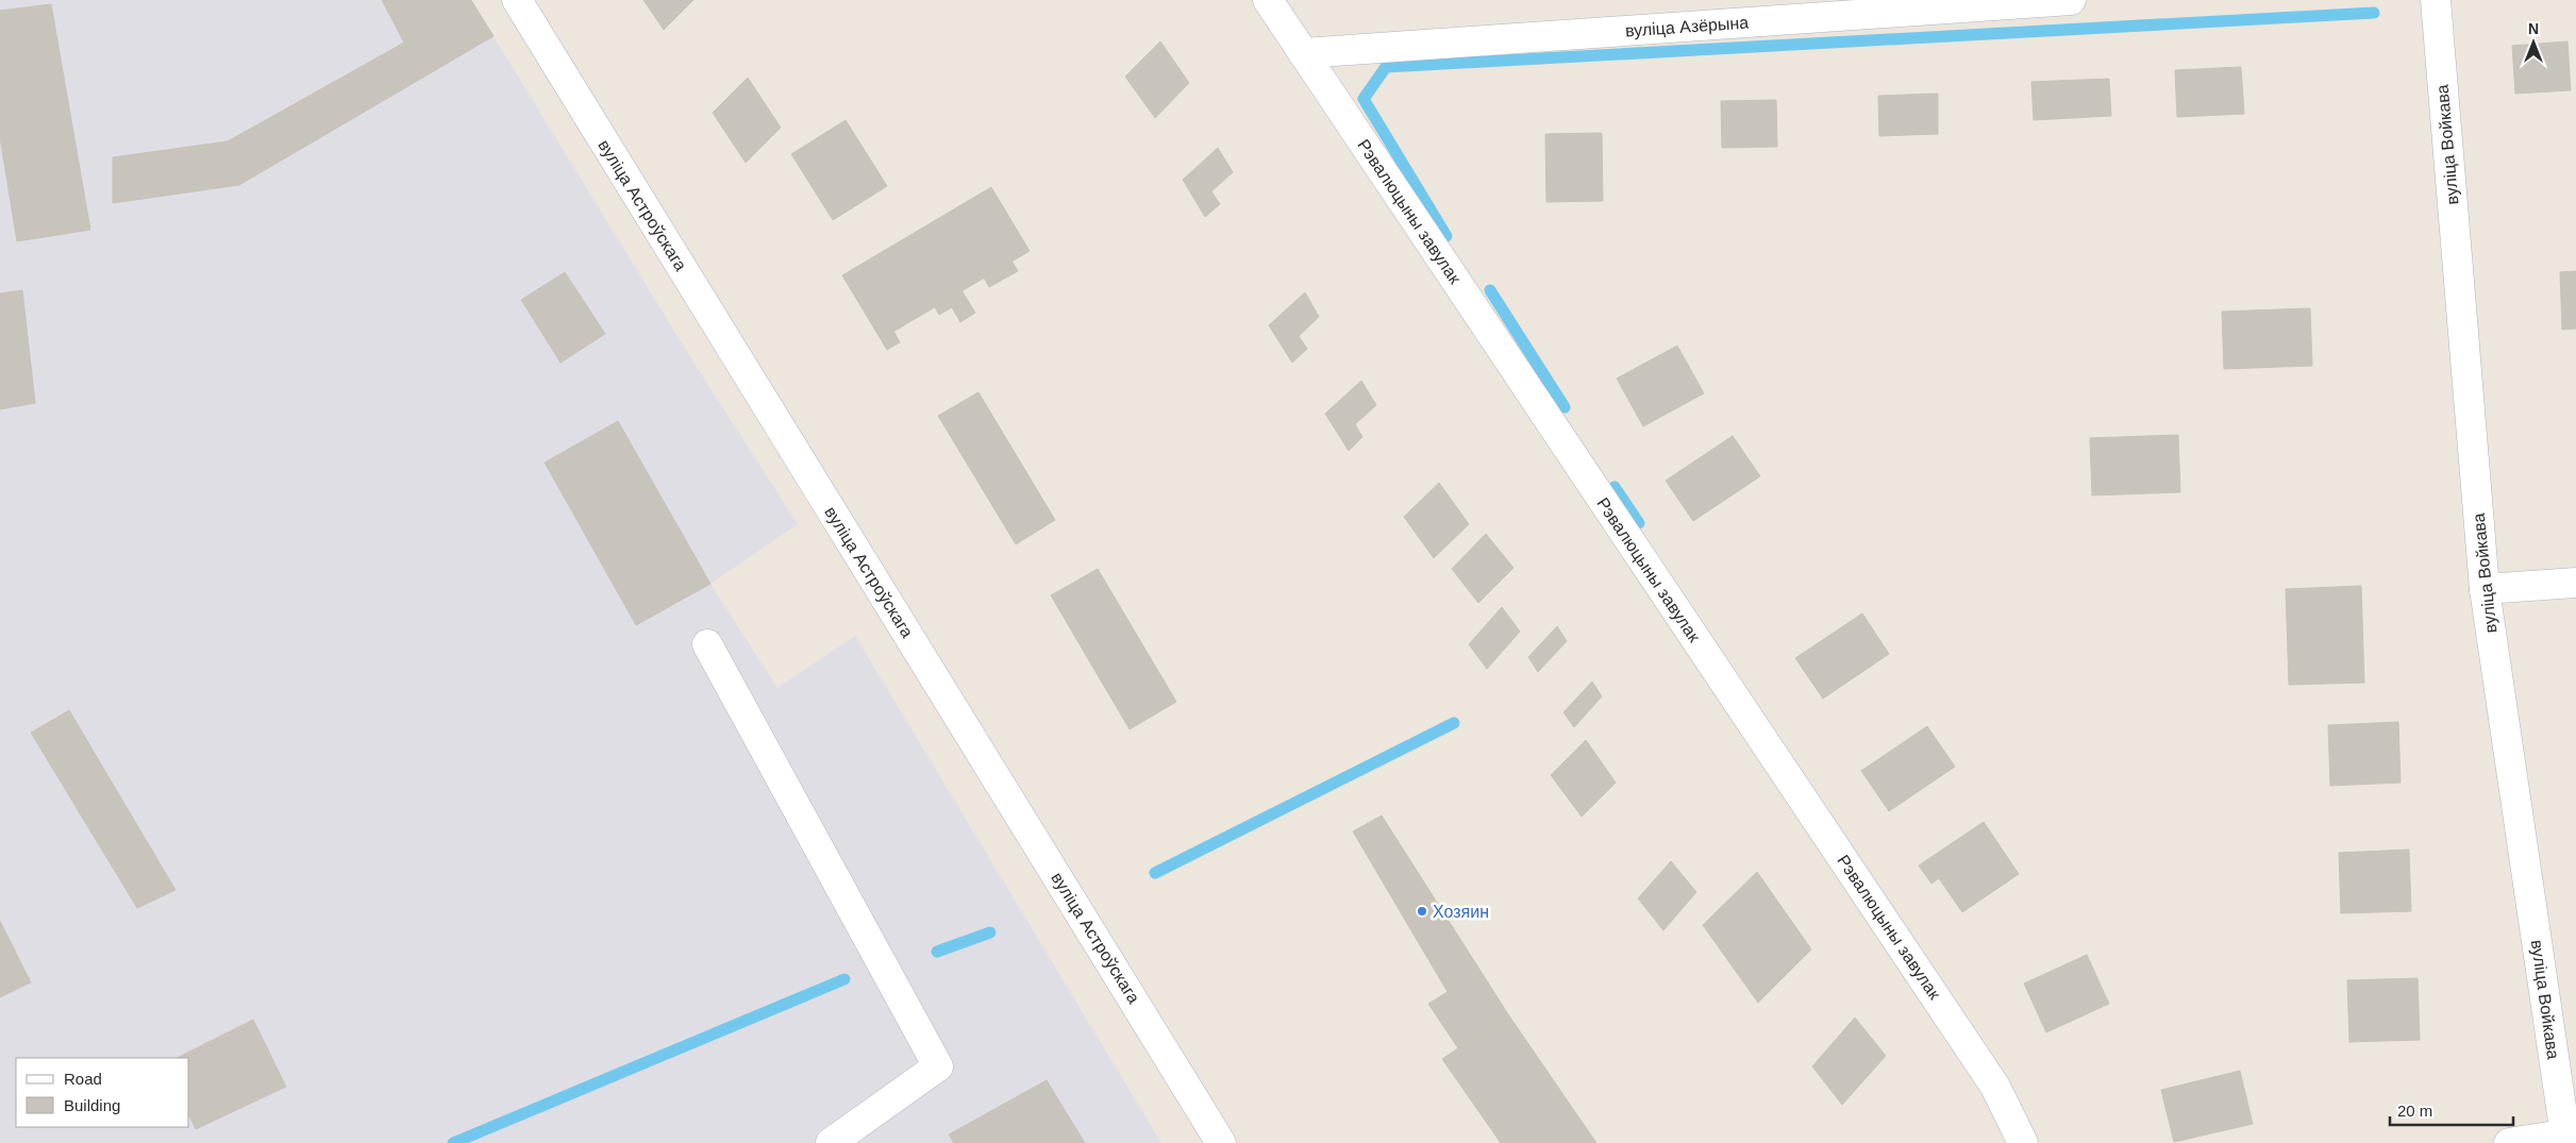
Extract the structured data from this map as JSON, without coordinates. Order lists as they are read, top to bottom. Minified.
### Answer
{"streets":{"street":["вуліца Азёрына","вуліца Войкава","вуліца Астроўскага","Рэвалюцыны завулак"]},"crossings":[["вуліца Азёрына","Рэвалюцыны завулак"]],"places":["Хозяин"],"legend":["Road","Building"],"scale_bar":"20 m","north":"top"}
